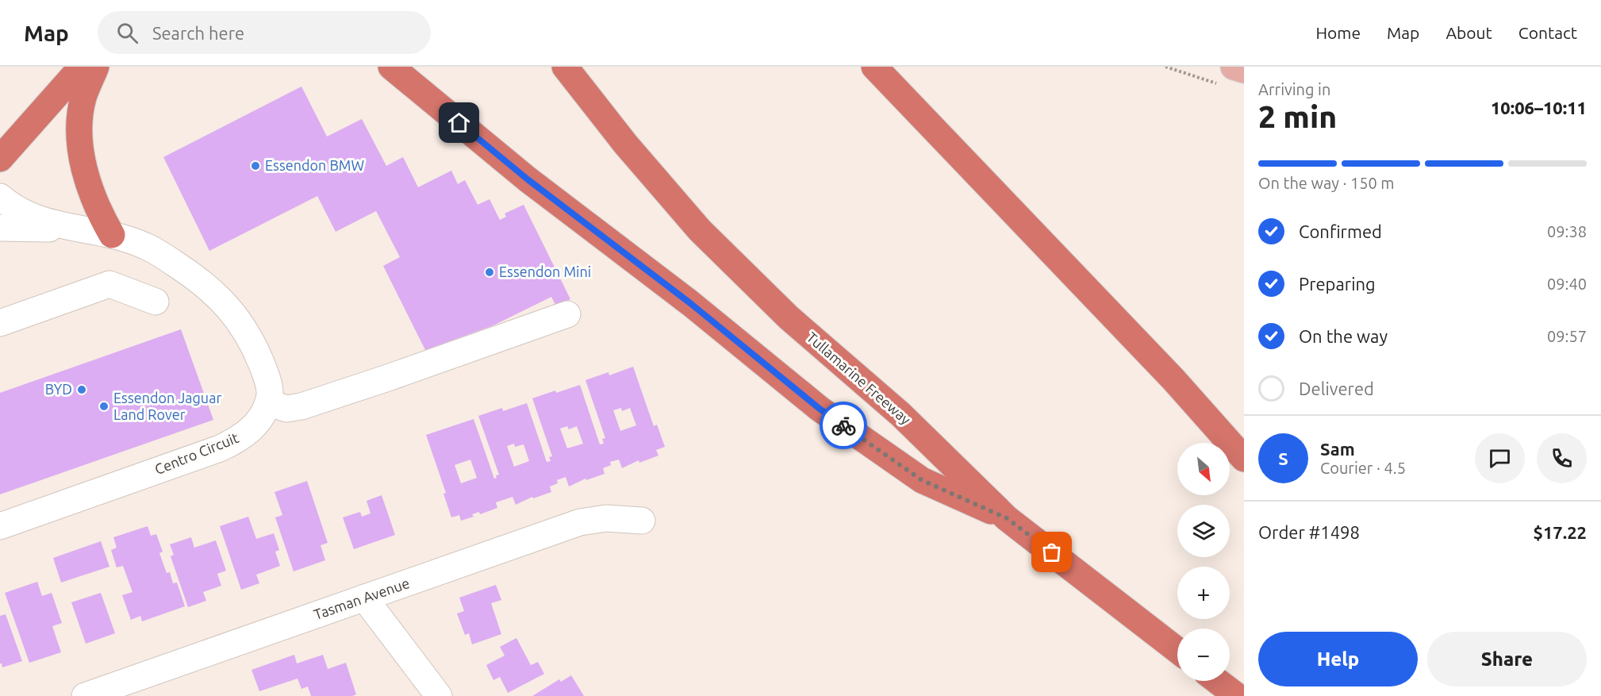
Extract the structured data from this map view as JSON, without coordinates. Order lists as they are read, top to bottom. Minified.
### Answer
{"streets":{"highway":["Tullamarine Freeway"],"street":["Centro Circuit","Tasman Avenue"]},"places":["Essendon BMW","Essendon Mini","BYD","Essendon Jaguar Land Rover"],"north":"bottom right","page":{"header":"Map","search":"Search here","nav":["Home","Map","About","Contact"],"heading":["2 min","Arriving in","10:06–10:11"],"panel":["Sam","Courier · 4.5","Order #1498","$17.22"],"bar":"On the way · 150 m","list":[["Confirmed","09:38"],["Preparing","09:40"],["On the way","09:57"],"Delivered"],"round":"S","map_buttons":["+","−"],"buttons":["Help","Share"]}}
